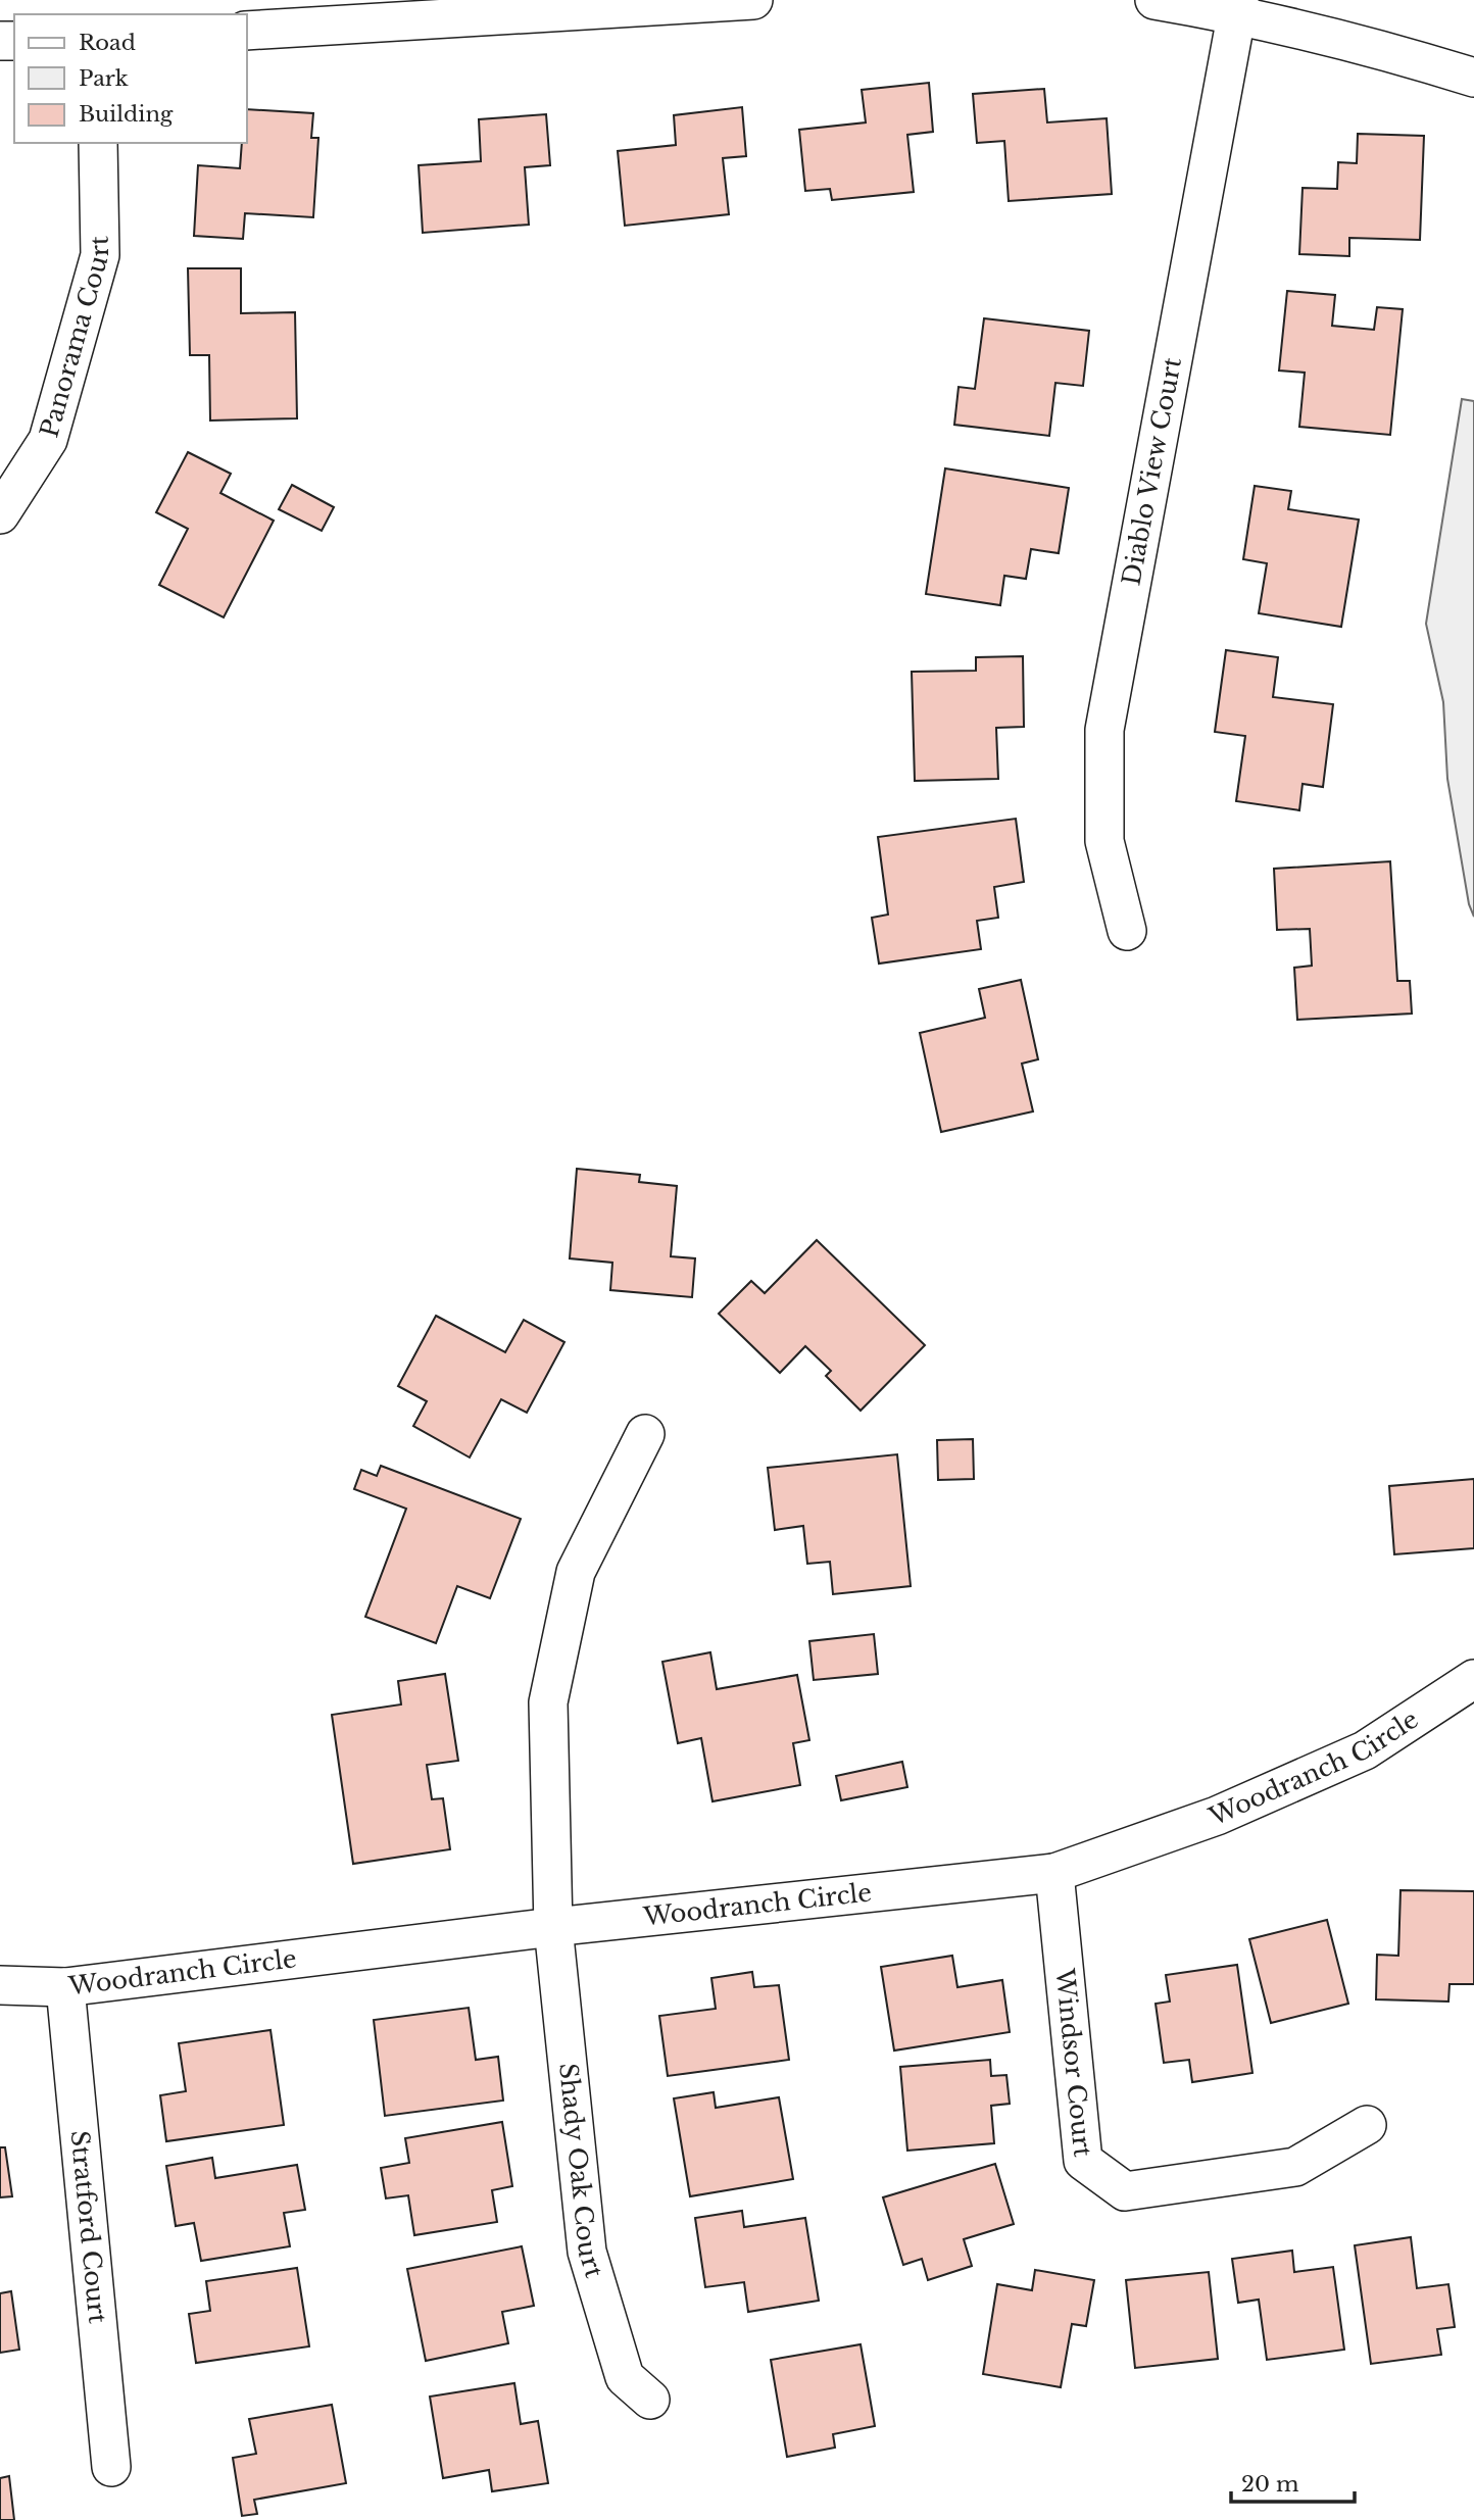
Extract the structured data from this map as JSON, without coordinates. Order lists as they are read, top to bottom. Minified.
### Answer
{"streets":{"street":["Panorama Court","Diablo View Court","Woodranch Circle","Windsor Court","Shady Oak Court","Stratford Court"]},"crossings":[["Woodranch Circle","Windsor Court"],["Woodranch Circle","Shady Oak Court"],["Woodranch Circle","Stratford Court"]],"legend":["Road","Park","Building"],"scale_bar":"20 m"}
